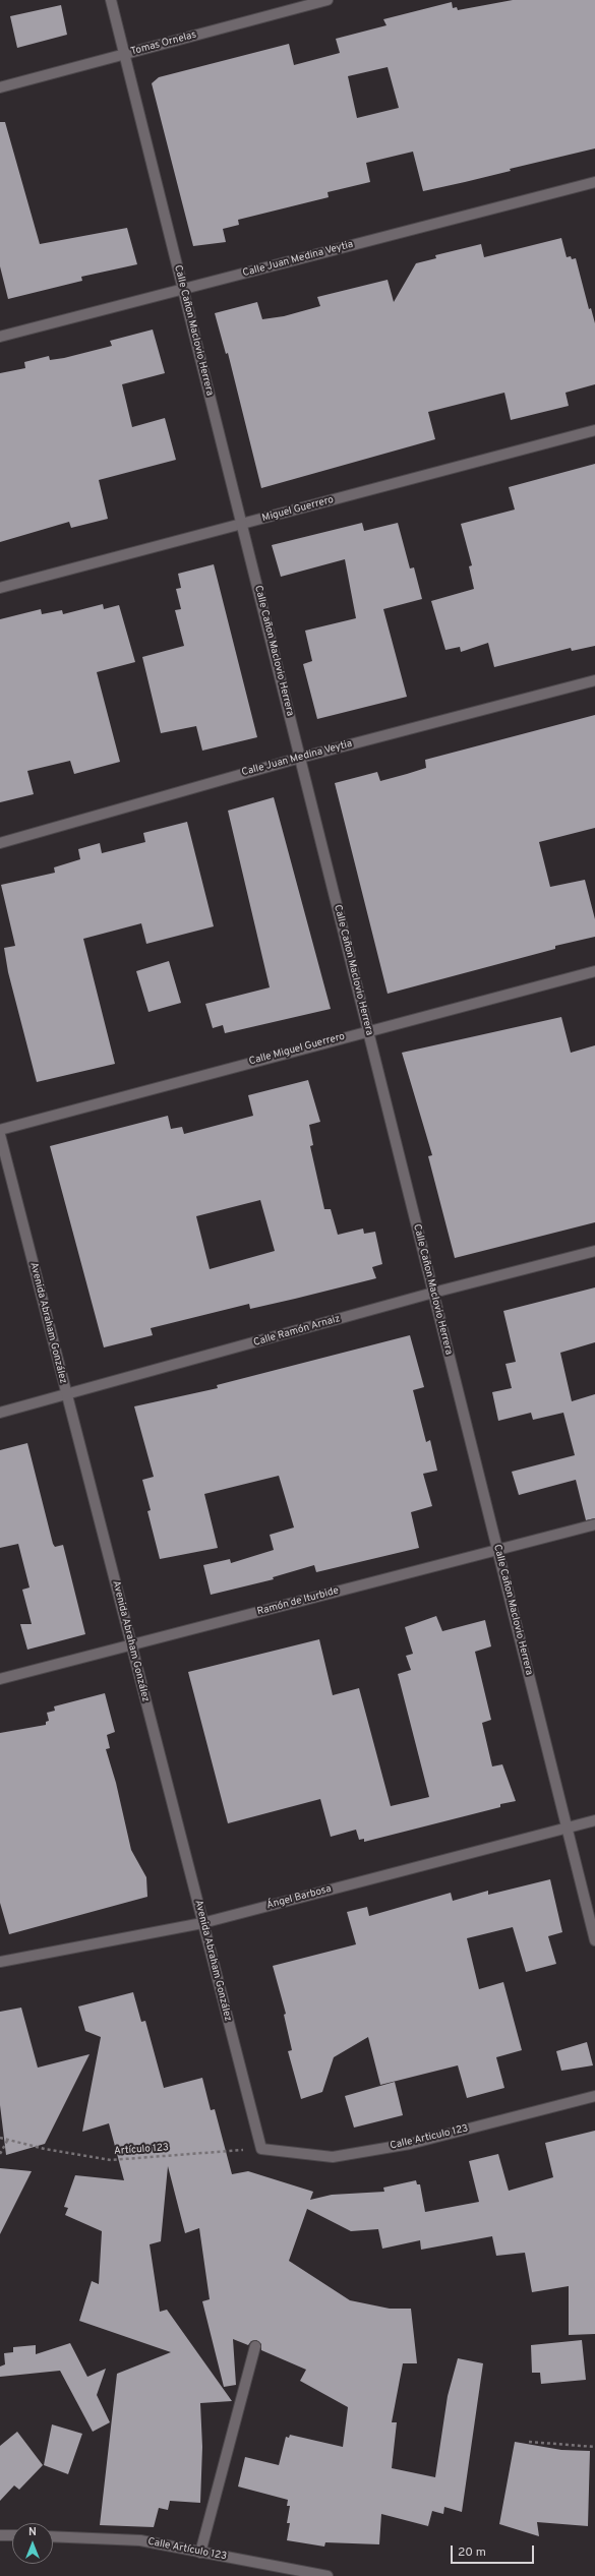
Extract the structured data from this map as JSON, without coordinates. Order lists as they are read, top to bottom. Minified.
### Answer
{"streets":{"street":["Tomas Ornelas","Calle Juan Medina Veytia","Calle Cañon Maclovio Herrera","Miguel Guerrero","Calle Miguel Guerrero","Avenida Abraham González","Calle Ramón Arnaiz","Ramón de Iturbide","Ángel Barbosa","Calle Articulo 123","Calle Artículo 123"],"path":["Artículo 123"]},"crossings":[["Tomas Ornelas","Calle Cañon Maclovio Herrera"],["Calle Juan Medina Veytia","Calle Cañon Maclovio Herrera"],["Calle Cañon Maclovio Herrera","Miguel Guerrero"],["Calle Cañon Maclovio Herrera","Calle Miguel Guerrero"],["Calle Cañon Maclovio Herrera","Calle Ramón Arnaiz"],["Calle Cañon Maclovio Herrera","Ramón de Iturbide"],["Calle Cañon Maclovio Herrera","Ángel Barbosa"],["Avenida Abraham González","Calle Ramón Arnaiz"],["Avenida Abraham González","Ramón de Iturbide"],["Avenida Abraham González","Ángel Barbosa"],["Avenida Abraham González","Calle Articulo 123"],["Avenida Abraham González","Artículo 123"],["Calle Articulo 123","Artículo 123"]],"scale_bar":"20 m","north":"top"}
